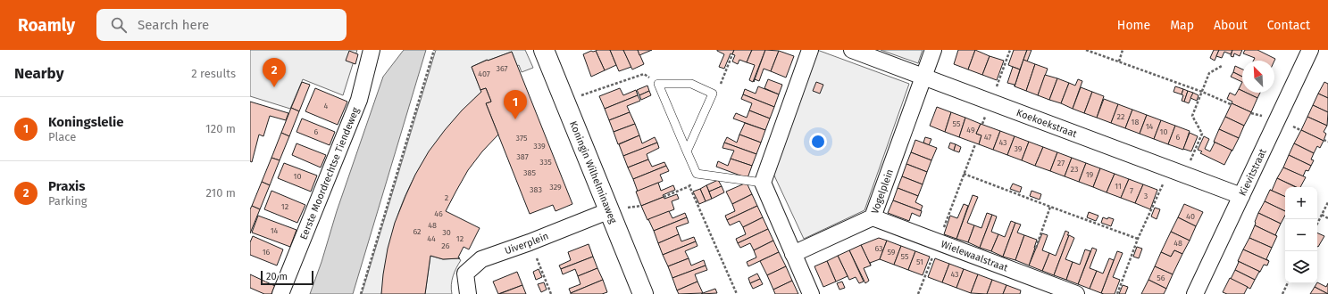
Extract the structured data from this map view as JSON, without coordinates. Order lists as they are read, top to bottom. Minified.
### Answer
{"streets":{"main road":["Koningin Wilhelminaweg"],"street":["Koekoekstraat","Kievitstraat","Eerste Moordrechtse Tiendeweg","Vogelplein","Uiverplein","Wielewaalstraat"]},"crossings":[["Koekoekstraat","Kievitstraat"],["Koekoekstraat","Vogelplein"],["Koningin Wilhelminaweg","Uiverplein"],["Vogelplein","Wielewaalstraat"]],"house_numbers":["367","407","4","22","18","55","14","49","6","10","47","6","375","43","339","39","387","335","27","23","385","19","10","11","329","383","7","3","2","12","46","40","48","14","62","30","44","12","48","26","63","16","59","55","51","43","56"],"scale_bar":"20 m","north":"top left","page":{"header":"Roamly","search":"Search here","nav":["Home","Map","About","Contact"],"heading":["Nearby","2 results"],"pins":["2","1"],"list":[{"mark":"1","name":"Koningslelie","note":"Place","value":"120 m"},{"mark":"2","name":"Praxis","note":"Parking","value":"210 m"}],"map_buttons":["+","−"],"scale":"20 m"}}
